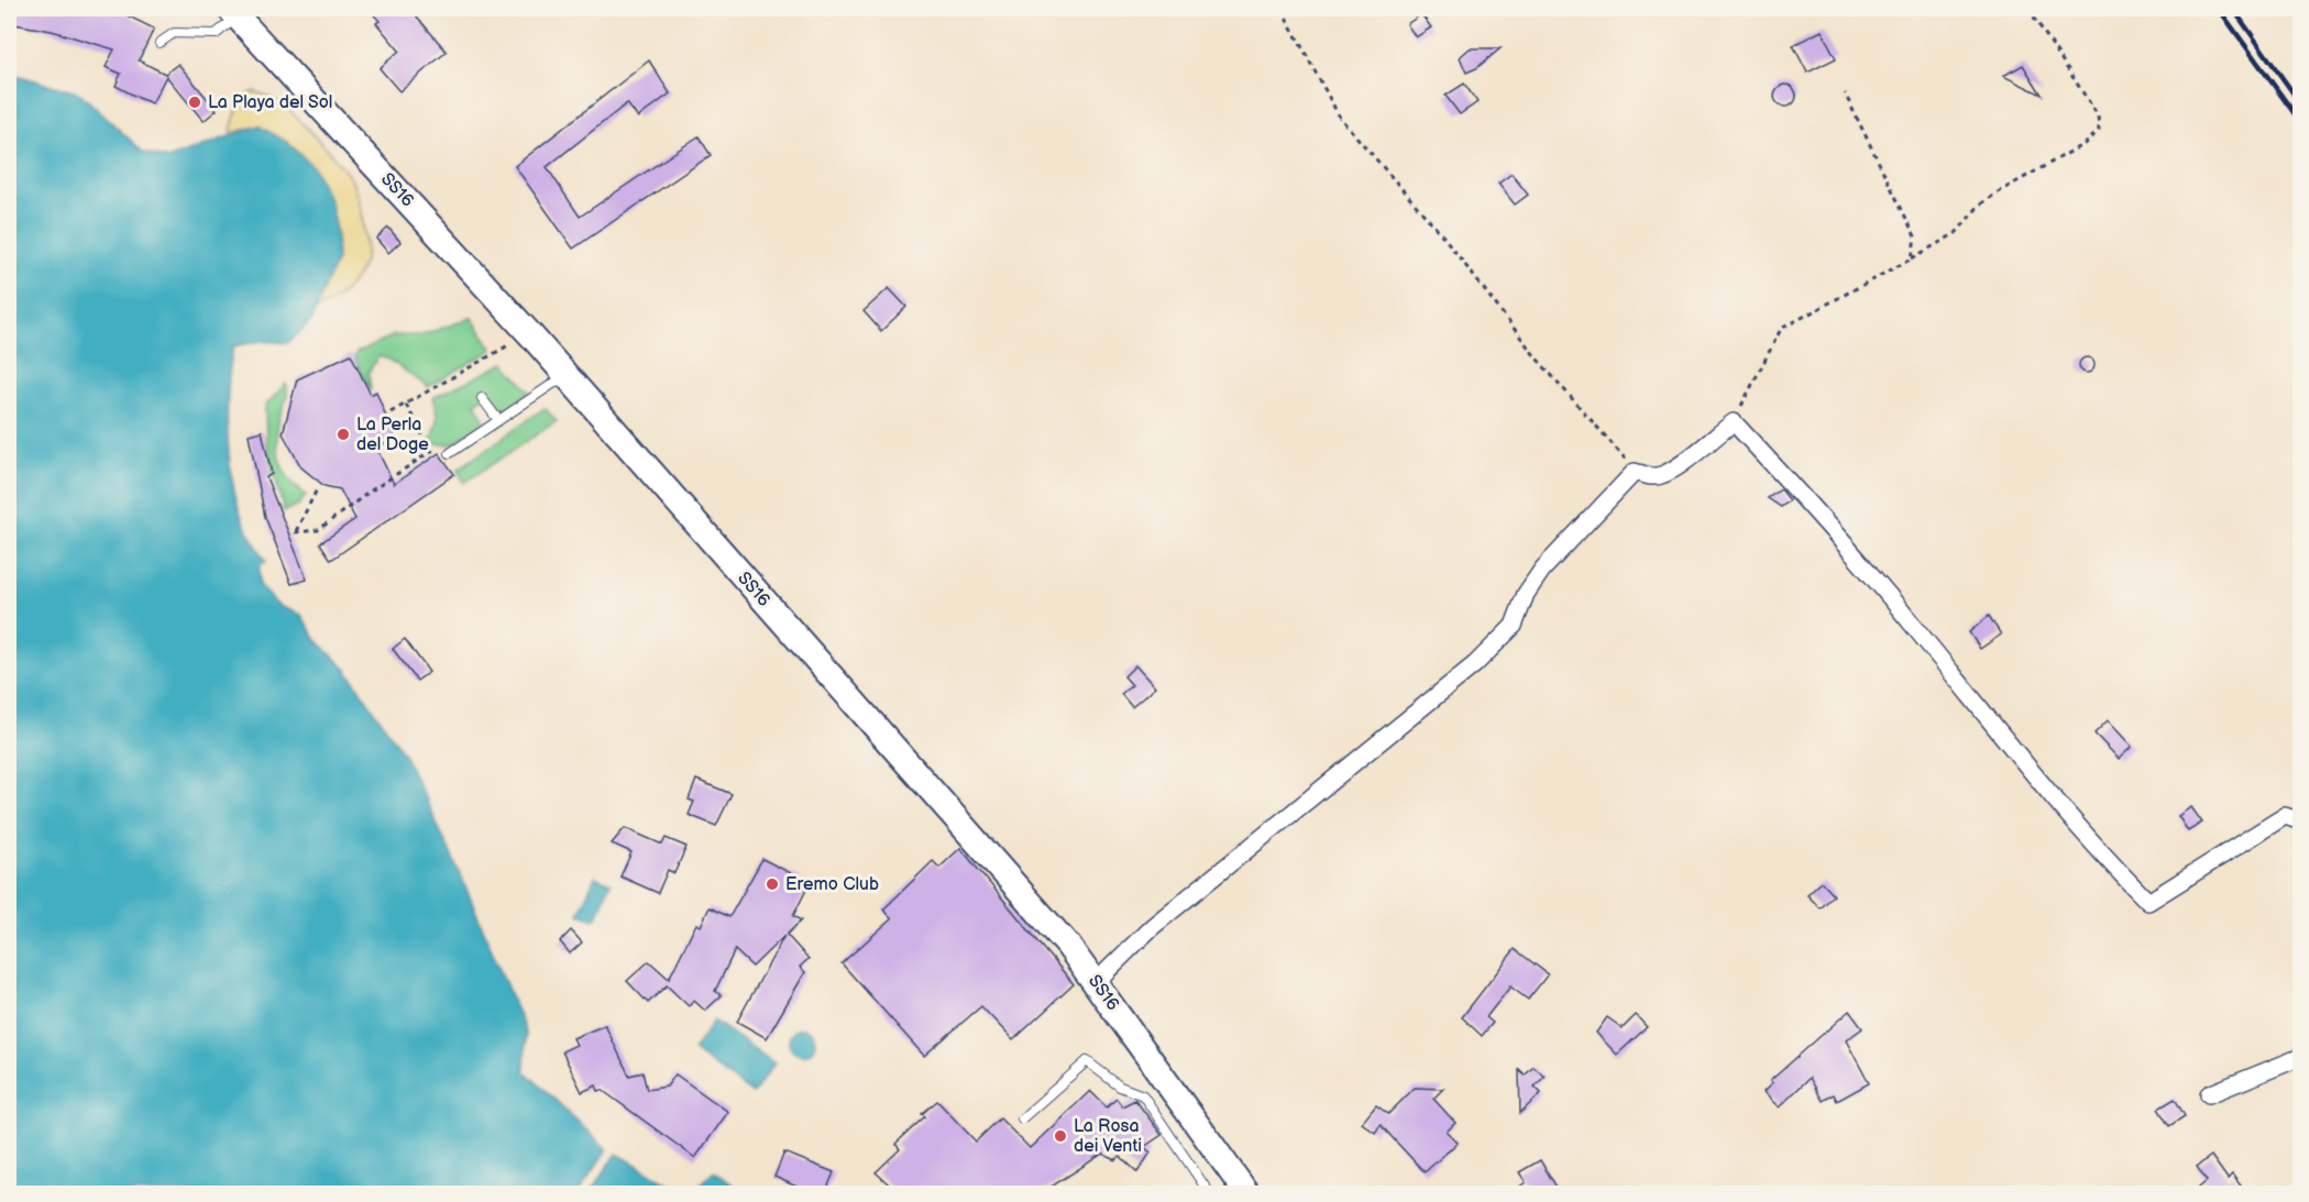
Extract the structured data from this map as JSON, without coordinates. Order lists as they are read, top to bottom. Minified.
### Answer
{"streets":{"main road":["SS16"]},"places":["La Playa del Sol","La Perla del Doge","Eremo Club","La Rosa dei Venti"]}
